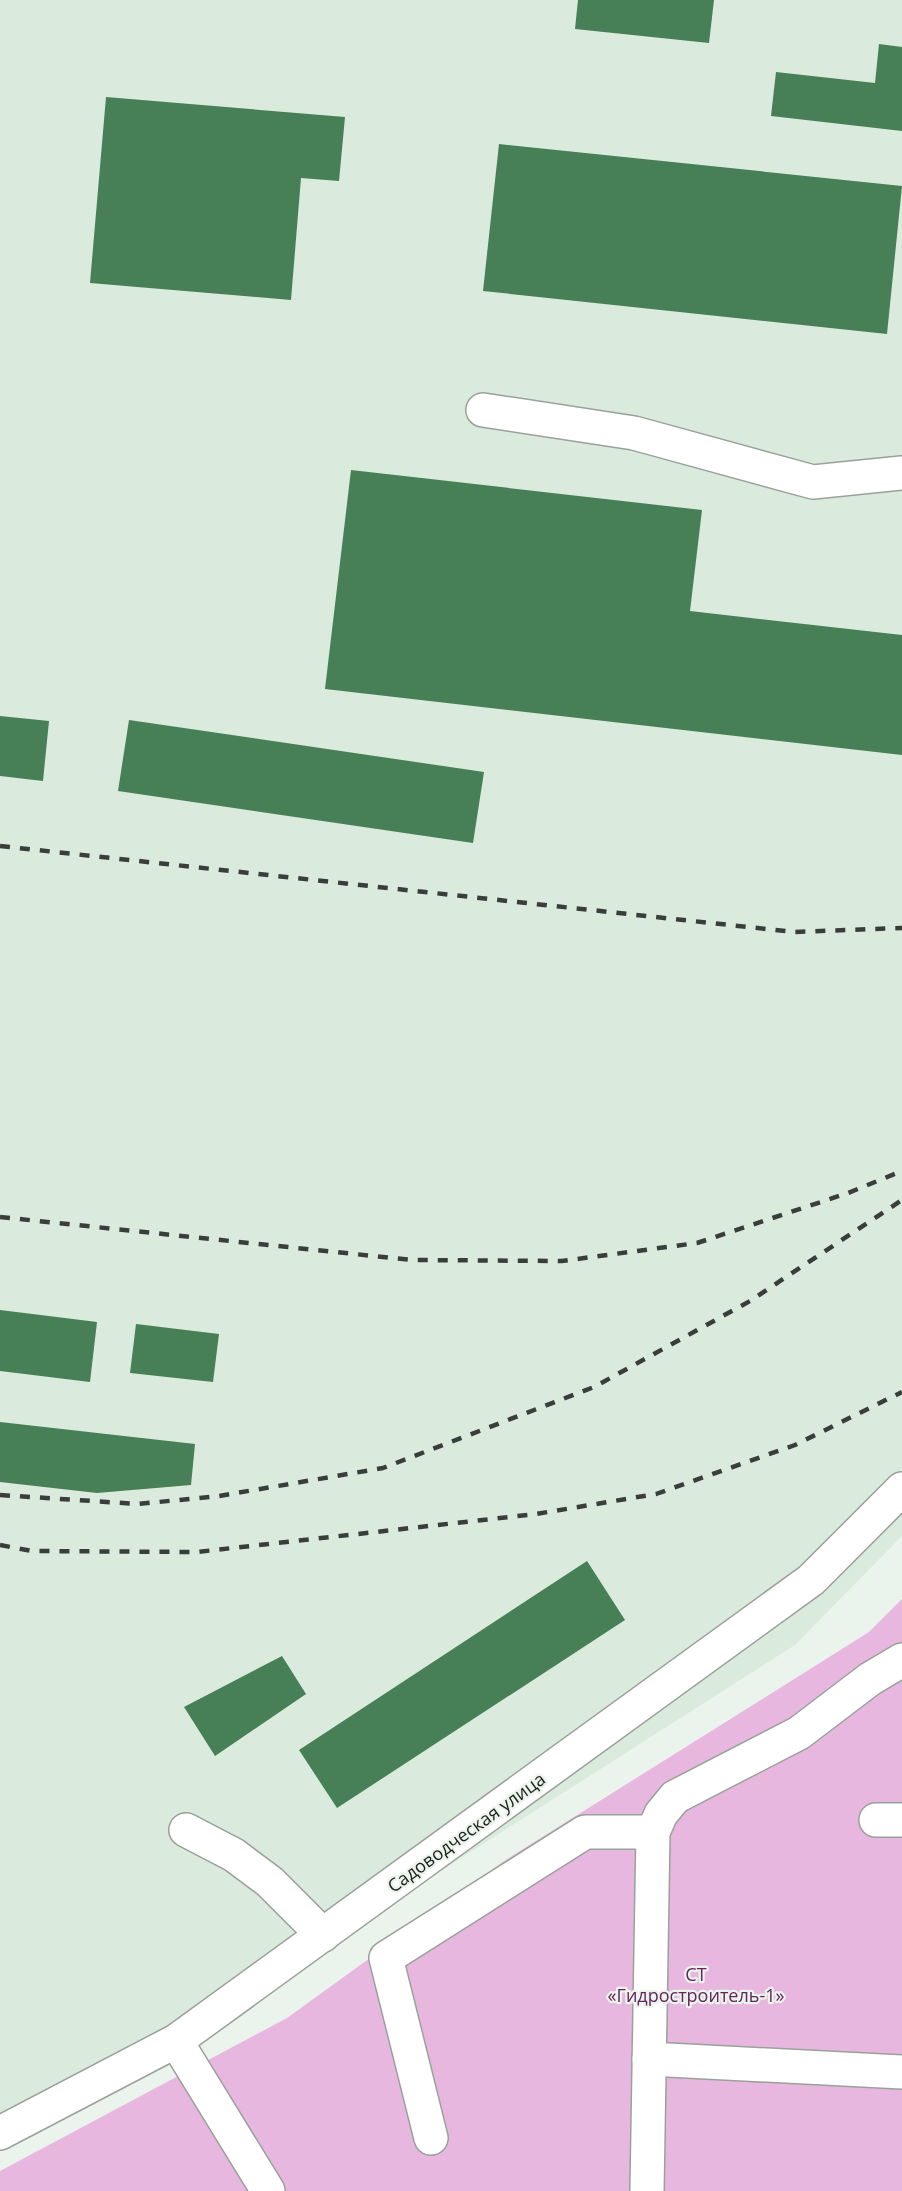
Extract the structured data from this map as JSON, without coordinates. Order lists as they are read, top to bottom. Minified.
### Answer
{"streets":{"street":["Садоводческая улица"]},"parks":["СТ «Гидростроитель-1»"]}
